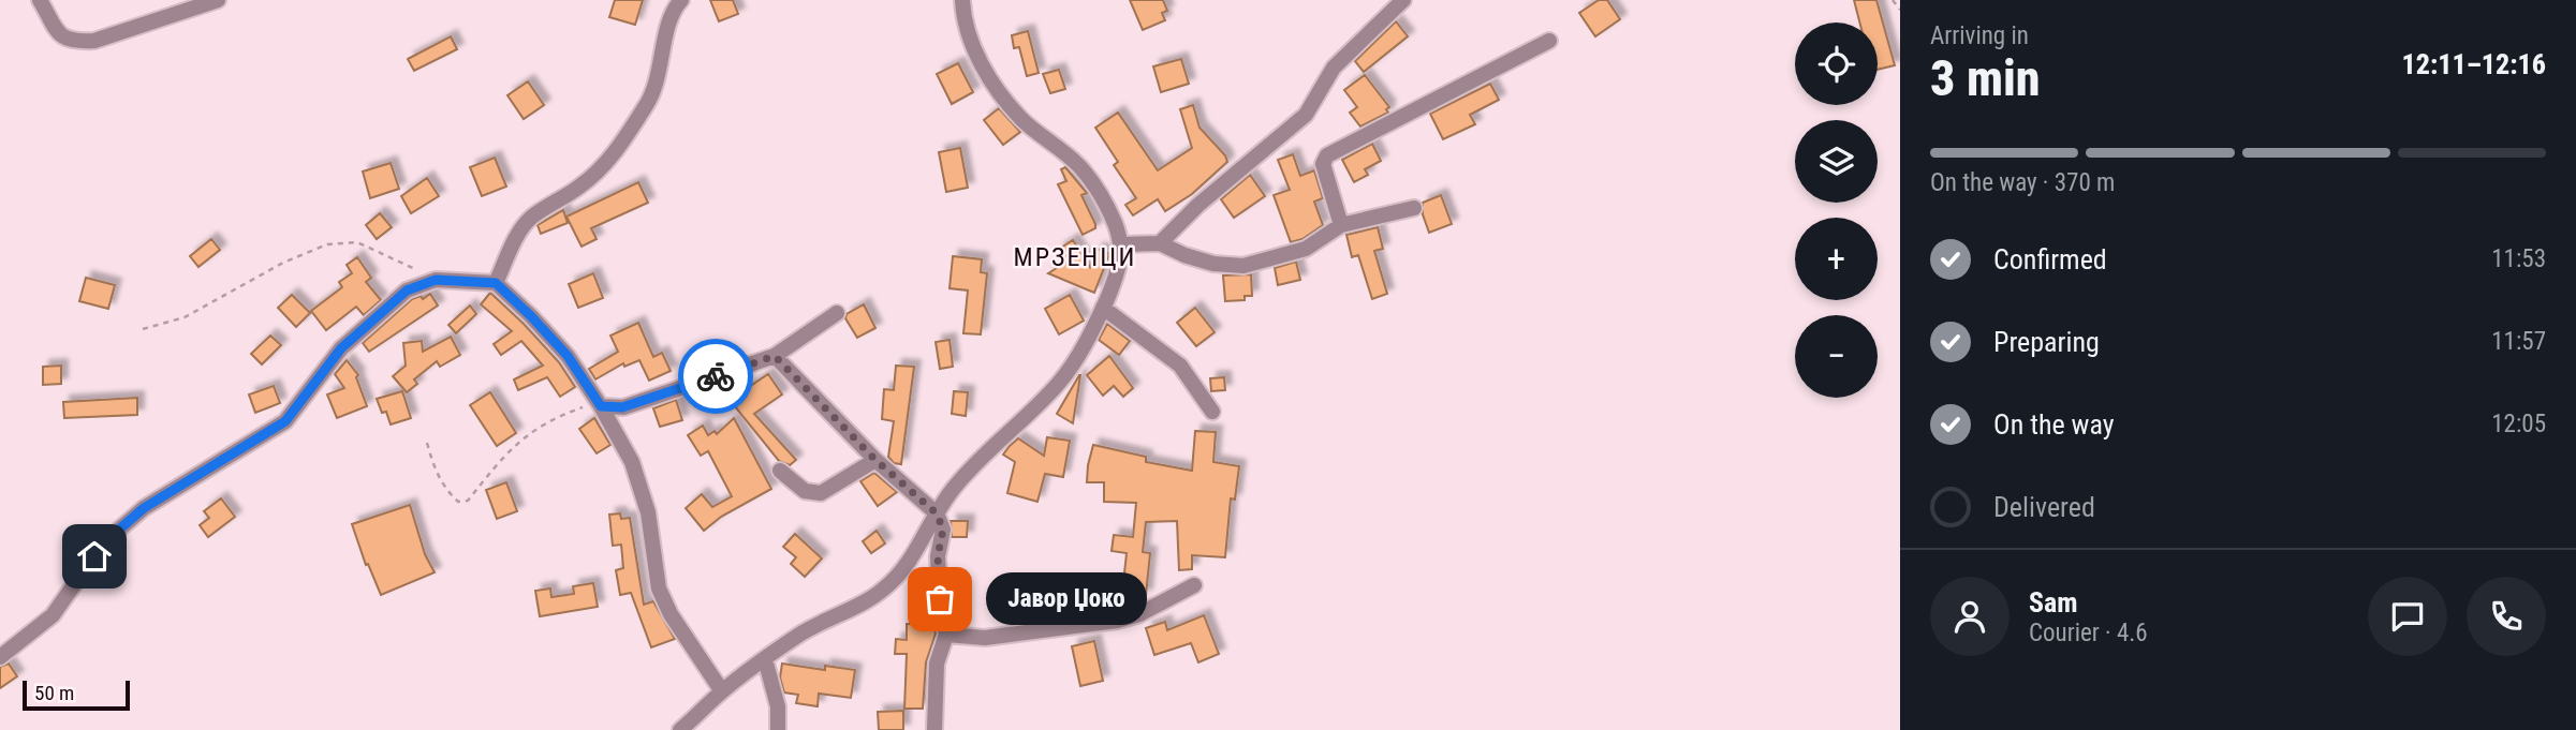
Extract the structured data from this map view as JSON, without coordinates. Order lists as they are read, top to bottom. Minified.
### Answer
{"districts":["МРЗЕНЦИ"],"places":["Јавор Џоко"],"scale_bar":"50 m","page":{"heading":["3 min","Arriving in","12:11–12:16"],"panel":["Sam","Courier · 4.6"],"map_buttons":["+","−"],"bar":"On the way · 370 m","list":[["Confirmed","11:53"],["Preparing","11:57"],["On the way","12:05"],"Delivered"],"bubble":"Јавор Џоко","scale":"50 m"}}
